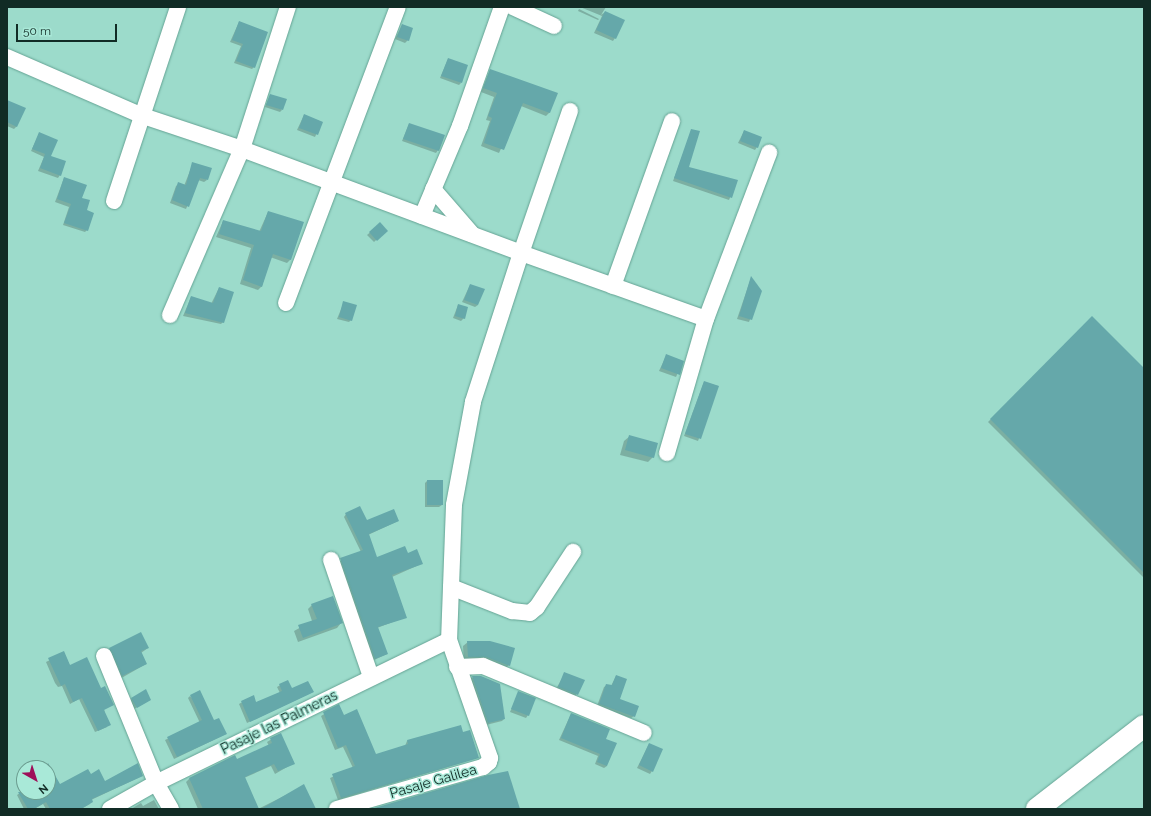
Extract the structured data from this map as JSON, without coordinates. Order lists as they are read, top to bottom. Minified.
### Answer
{"streets":{"street":["Pasaje las Palmeras","Pasaje Galilea"]},"scale_bar":"50 m","north":"bottom right"}
